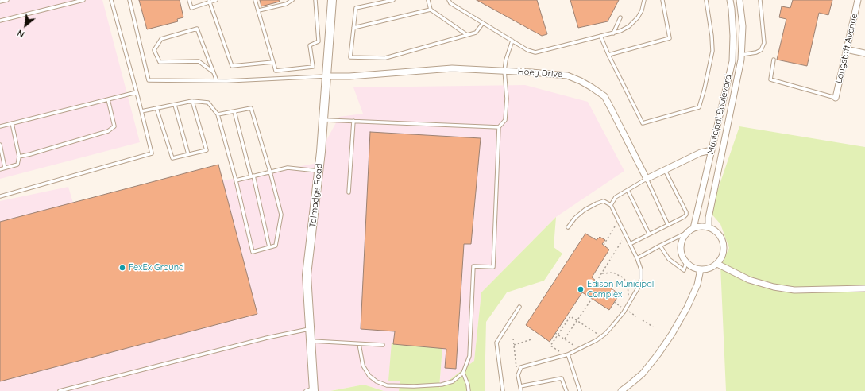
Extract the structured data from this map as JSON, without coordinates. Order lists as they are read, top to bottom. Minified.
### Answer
{"streets":{"street":["Langstaff Avenue","Hoey Drive","Municipal Boulevard","Talmadge Road"]},"crossings":[["Hoey Drive","Talmadge Road"]],"places":["FexEx Ground","Edison Municipal Complex"],"north":"bottom left"}
